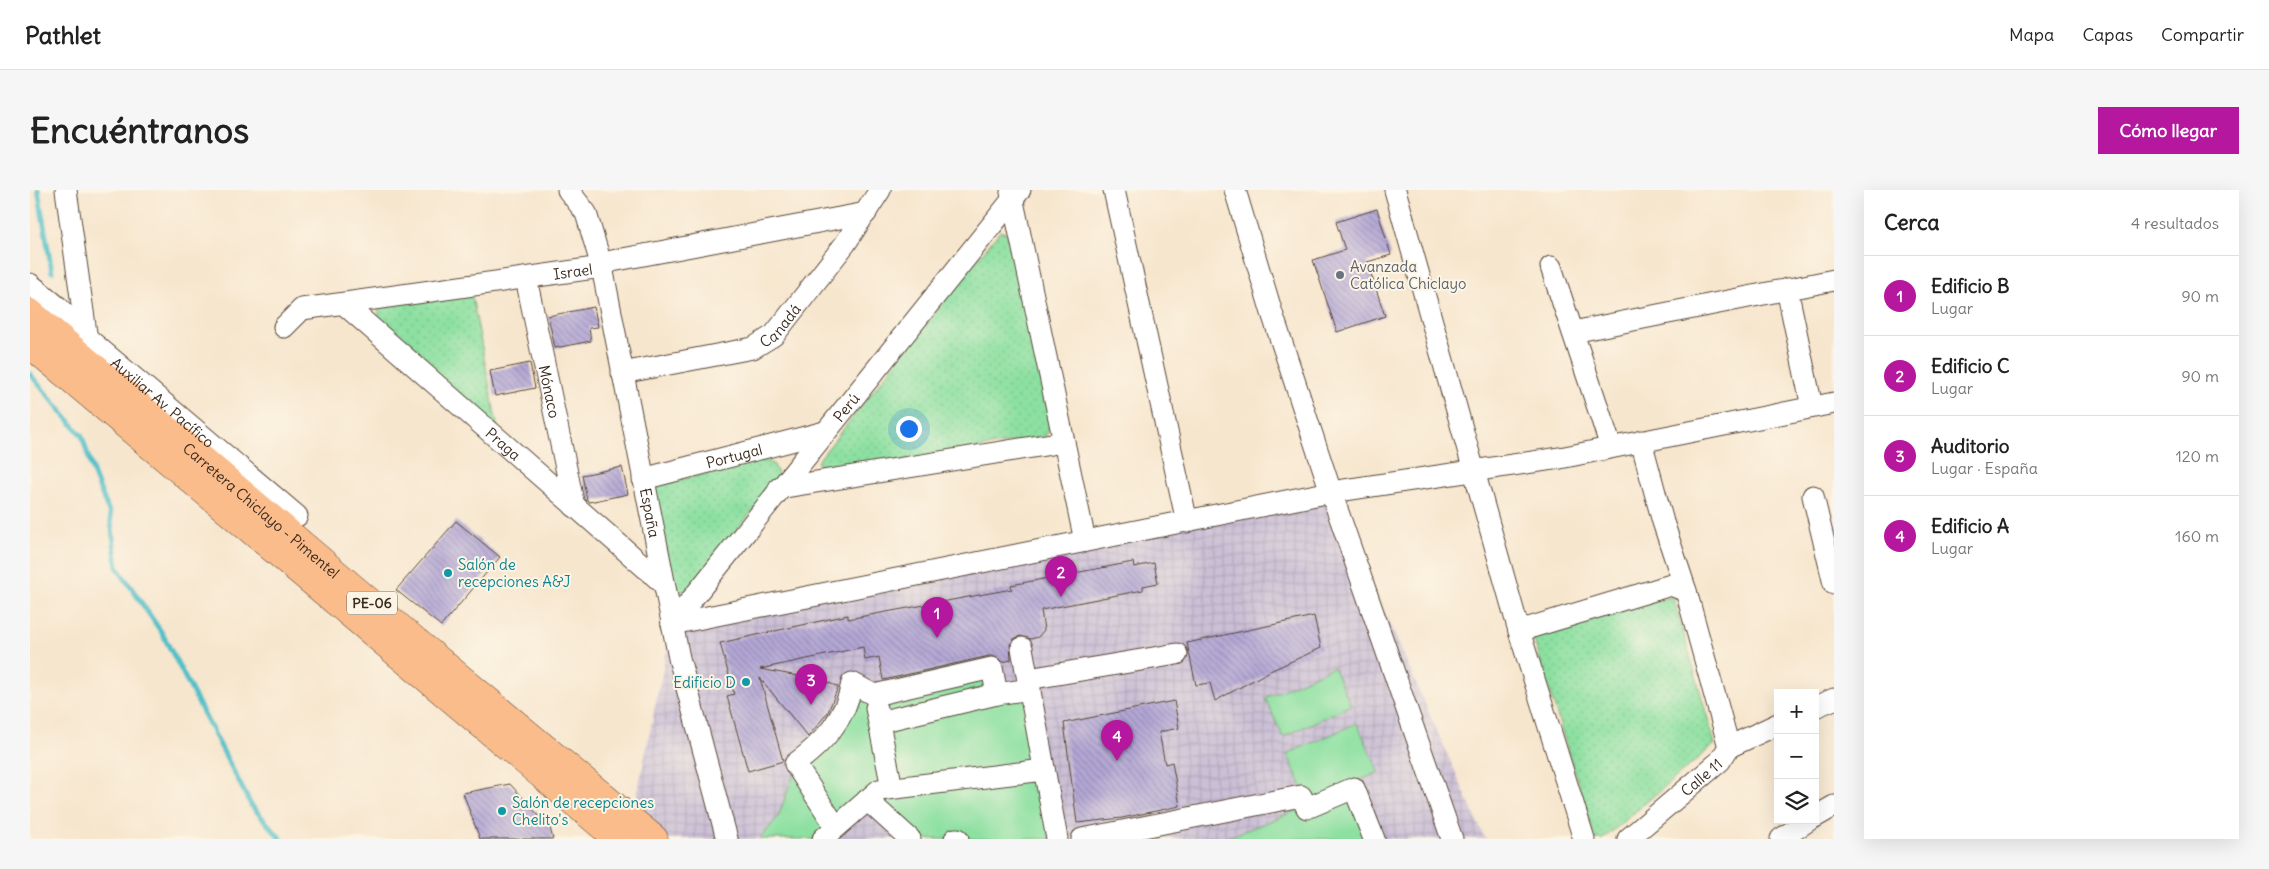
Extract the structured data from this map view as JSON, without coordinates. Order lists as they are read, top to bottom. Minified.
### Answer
{"streets":{"main road":["Carretera Chiclayo - Pimentel","PE-06"],"street":["Israel","Canadá","Mónaco","Auxiliar Av. Pacífico","Perú","Praga","Portugal","España","Calle 11"]},"crossings":[["Israel","Canadá"],["Israel","Mónaco"],["Israel","Praga"],["Israel","España"],["Canadá","España"],["Mónaco","Praga"],["Perú","Portugal"],["Perú","España"],["Praga","España"],["Portugal","España"]],"places":["Avanzada Católica Chiclayo","Salón de recepciones A&J","Edificio D","Salón de recepciones Chelito's"],"page":{"header":"Pathlet","nav":["Mapa","Capas","Compartir"],"buttons":"Cómo llegar","title":"Encuéntranos","heading":["Cerca","4 resultados"],"list":[{"mark":"1","name":"Edificio B","note":"Lugar","value":"90 m"},{"mark":"2","name":"Edificio C","note":"Lugar","value":"90 m"},{"mark":"3","name":"Auditorio","note":"Lugar · España","value":"120 m"},{"mark":"4","name":"Edificio A","note":"Lugar","value":"160 m"}],"pins":["2","1","3","4"],"map_buttons":["+","−"]}}
